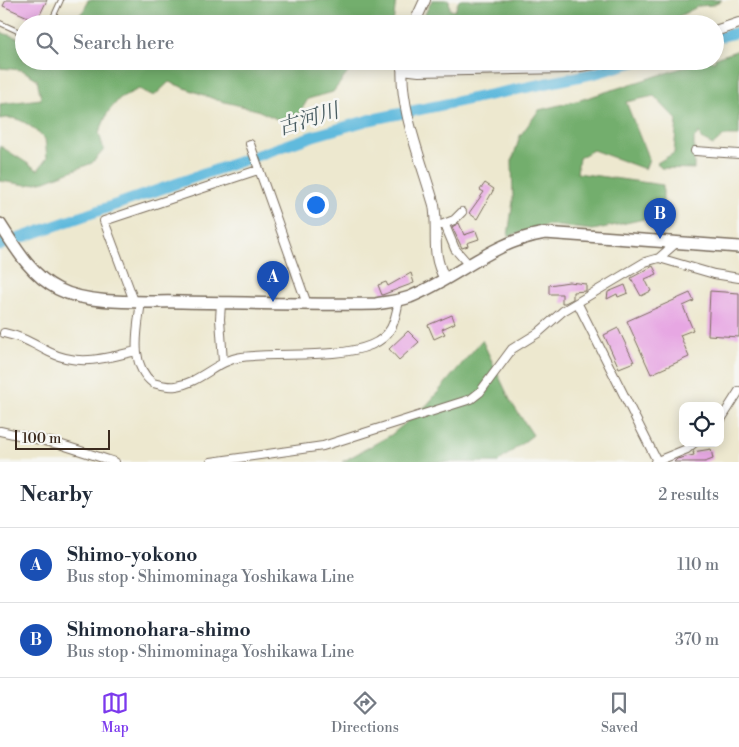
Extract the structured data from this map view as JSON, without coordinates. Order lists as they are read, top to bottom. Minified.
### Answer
{"water":["古河川"],"scale_bar":"100 m","page":{"search":"Search here","pins":["B","A"],"scale":"100 m","heading":["Nearby","2 results"],"list":[{"mark":"A","name":"Shimo-yokono","note":"Bus stop · Shimominaga Yoshikawa Line","value":"110 m"},{"mark":"B","name":"Shimonohara-shimo","note":"Bus stop · Shimominaga Yoshikawa Line","value":"370 m"}],"nav":["Map","Directions","Saved"]}}
